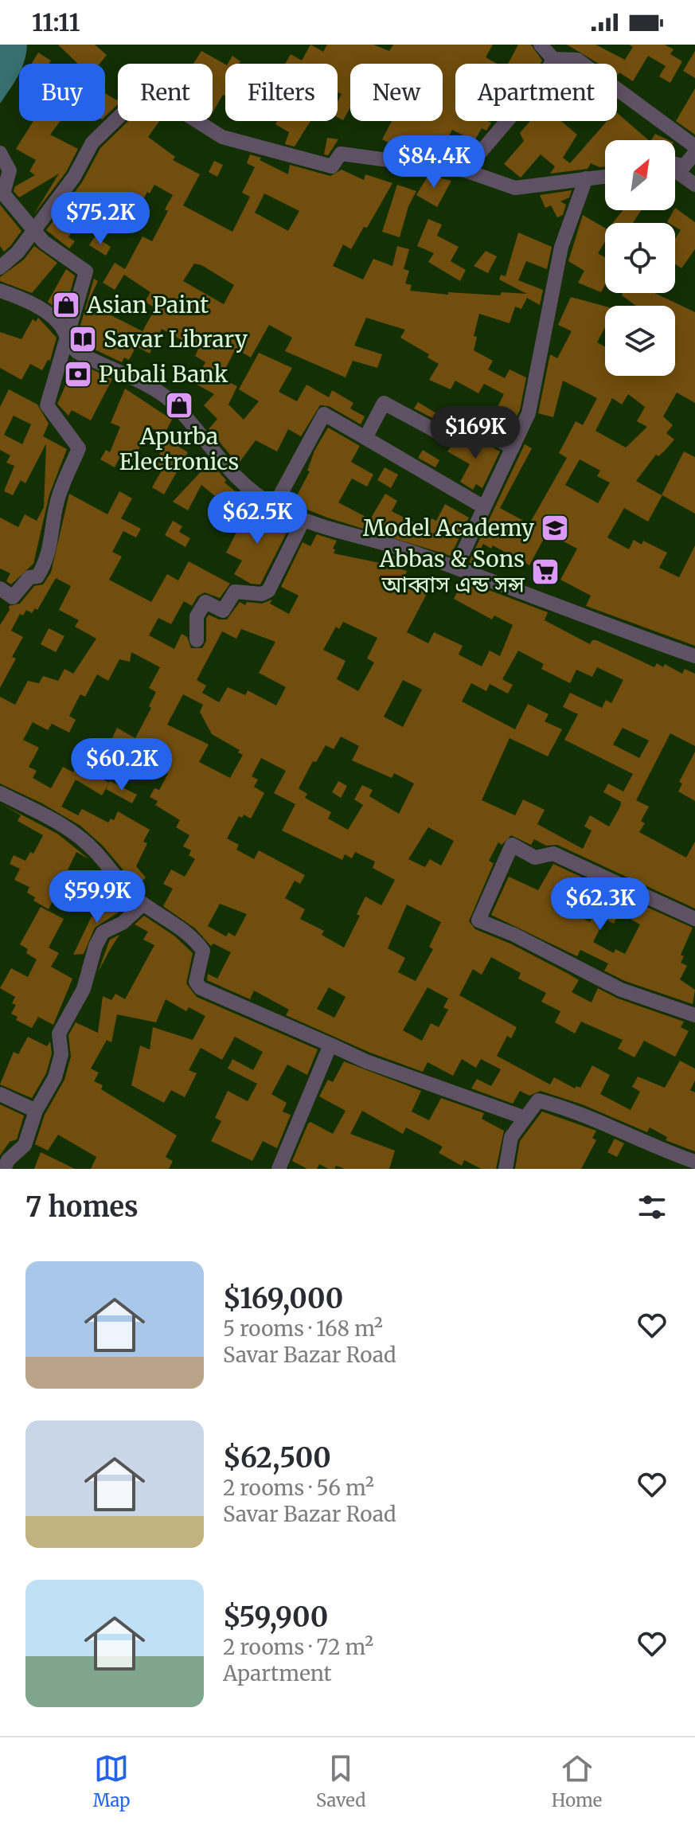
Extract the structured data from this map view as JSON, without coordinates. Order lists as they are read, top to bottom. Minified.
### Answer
{"places":{"shop":["Asian Paint","Apurba Electronics"],"library":["Savar Library"],"bank":["Pubali Bank"],"school or university":["Model Academy"],"supermarket":["Abbas & Sons আব্বাস এন্ড সন্স"]},"north":"top right","page":{"status":"11:11","chip":["Buy","Rent","Filters","New","Apartment"],"price":["$84.4K","$75.2K","$169K","$62.5K","$60.2K","$59.9K","$62.3K"],"heading":"7 homes","list":[{"name":"$169,000","note":"5 rooms · 168 m² · Savar Bazar Road"},{"name":"$62,500","note":"2 rooms · 56 m² · Savar Bazar Road"},{"name":"$59,900","note":"2 rooms · 72 m² · Apartment"}],"tabs":["Map","Saved","Home"]}}
